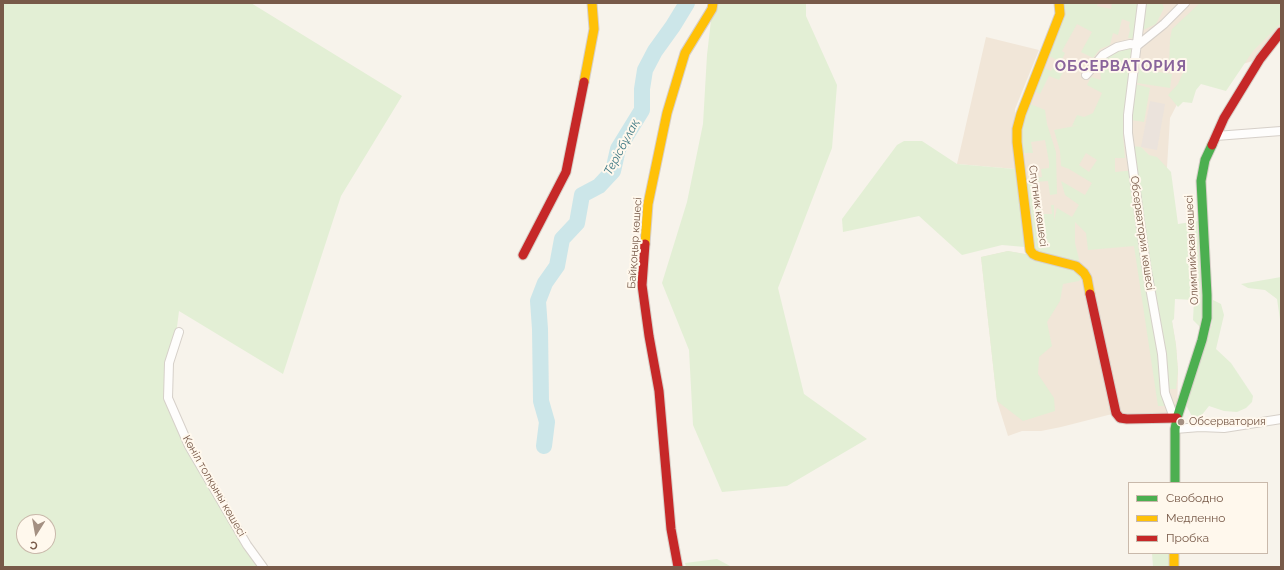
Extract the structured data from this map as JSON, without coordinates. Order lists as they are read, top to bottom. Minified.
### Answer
{"streets":{"street":["Спутник көшесі","Обсерватория көшесі","Байқоңыр көшесі","Олимпийская көшесі","Көніл толқыны көшесі"]},"crossings":[["Спутник көшесі","Обсерватория көшесі"],["Спутник көшесі","Олимпийская көшесі"],["Обсерватория көшесі","Олимпийская көшесі"]],"districts":["ОБСЕРВАТОРИЯ"],"water":["Терісбұлақ"],"places":["Обсерватория"],"legend":["Свободно","Медленно","Пробка"],"north":"bottom"}
